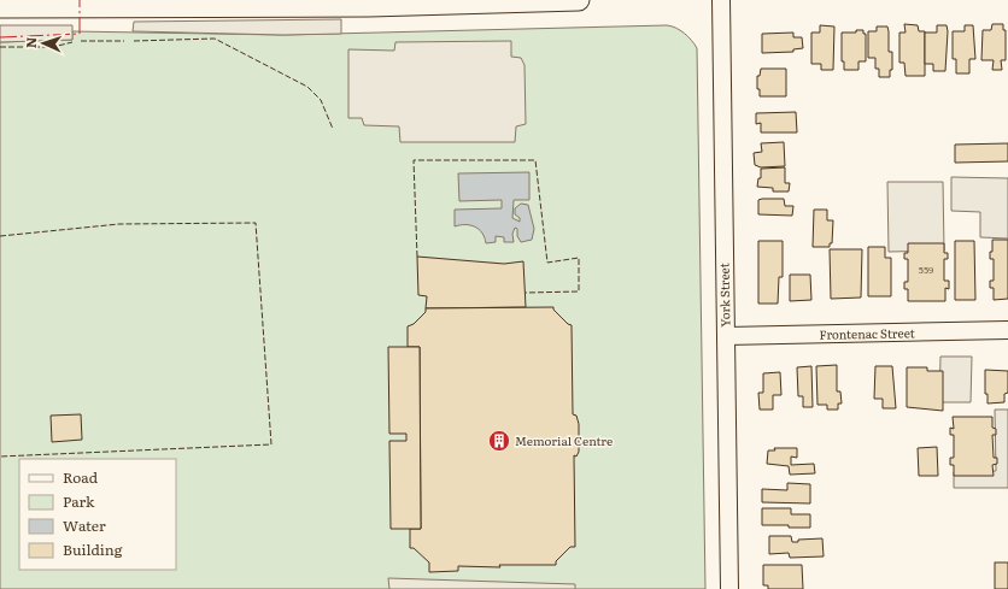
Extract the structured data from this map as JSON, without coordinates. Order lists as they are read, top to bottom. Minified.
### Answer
{"streets":{"street":["York Street","Frontenac Street"]},"crossings":[["York Street","Frontenac Street"]],"places":{"building":["Memorial Centre"]},"house_numbers":["559"],"legend":["Road","Park","Water","Building"],"north":"left"}
